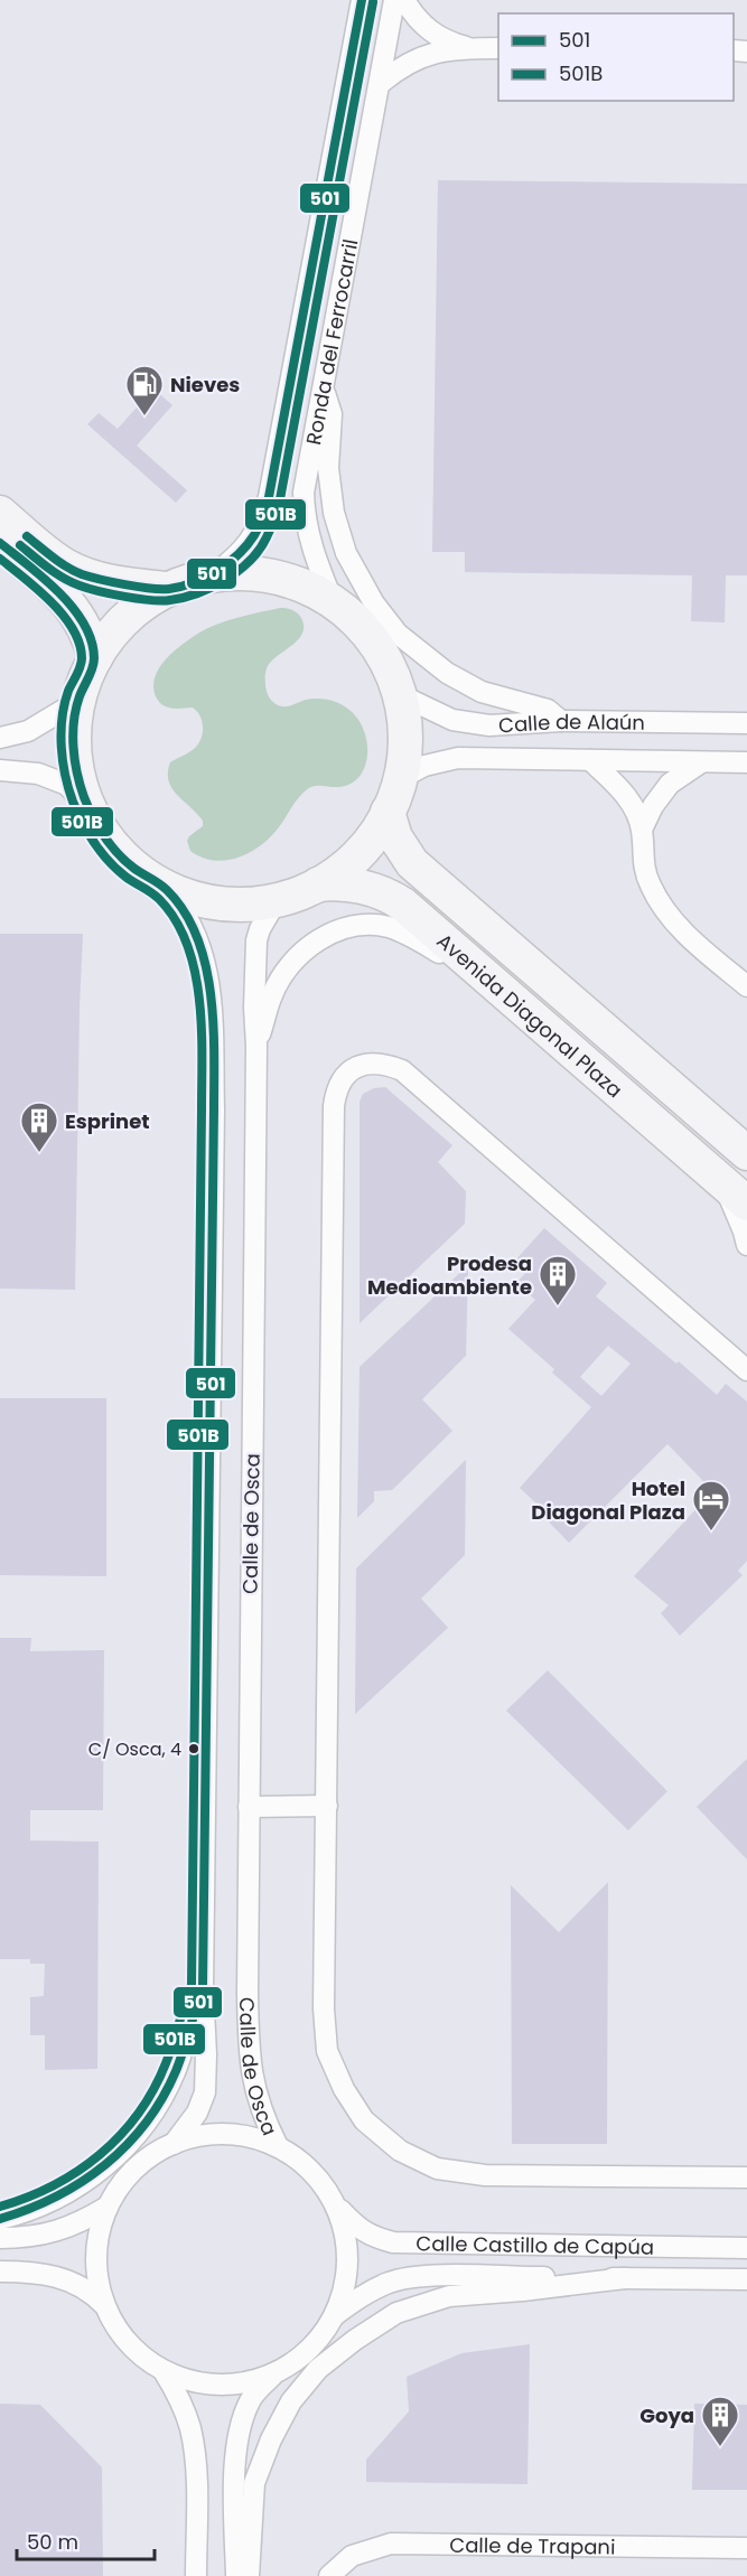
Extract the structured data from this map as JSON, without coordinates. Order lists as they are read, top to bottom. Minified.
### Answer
{"streets":{"main road":["Avenida Diagonal Plaza"],"street":["Ronda del Ferrocarril","Calle de Alaún","Calle de Osca","Calle Castillo de Capúa","Calle de Trapani"]},"places":{"fuel station":["Nieves"],"building":["Esprinet","Prodesa Medioambiente","Goya"],"hotel":["Hotel Diagonal Plaza"],"other":["C/ Osca, 4"]},"lines":["transit line 501","transit line 501B"],"legend":["501","501B"],"scale_bar":"50 m"}
